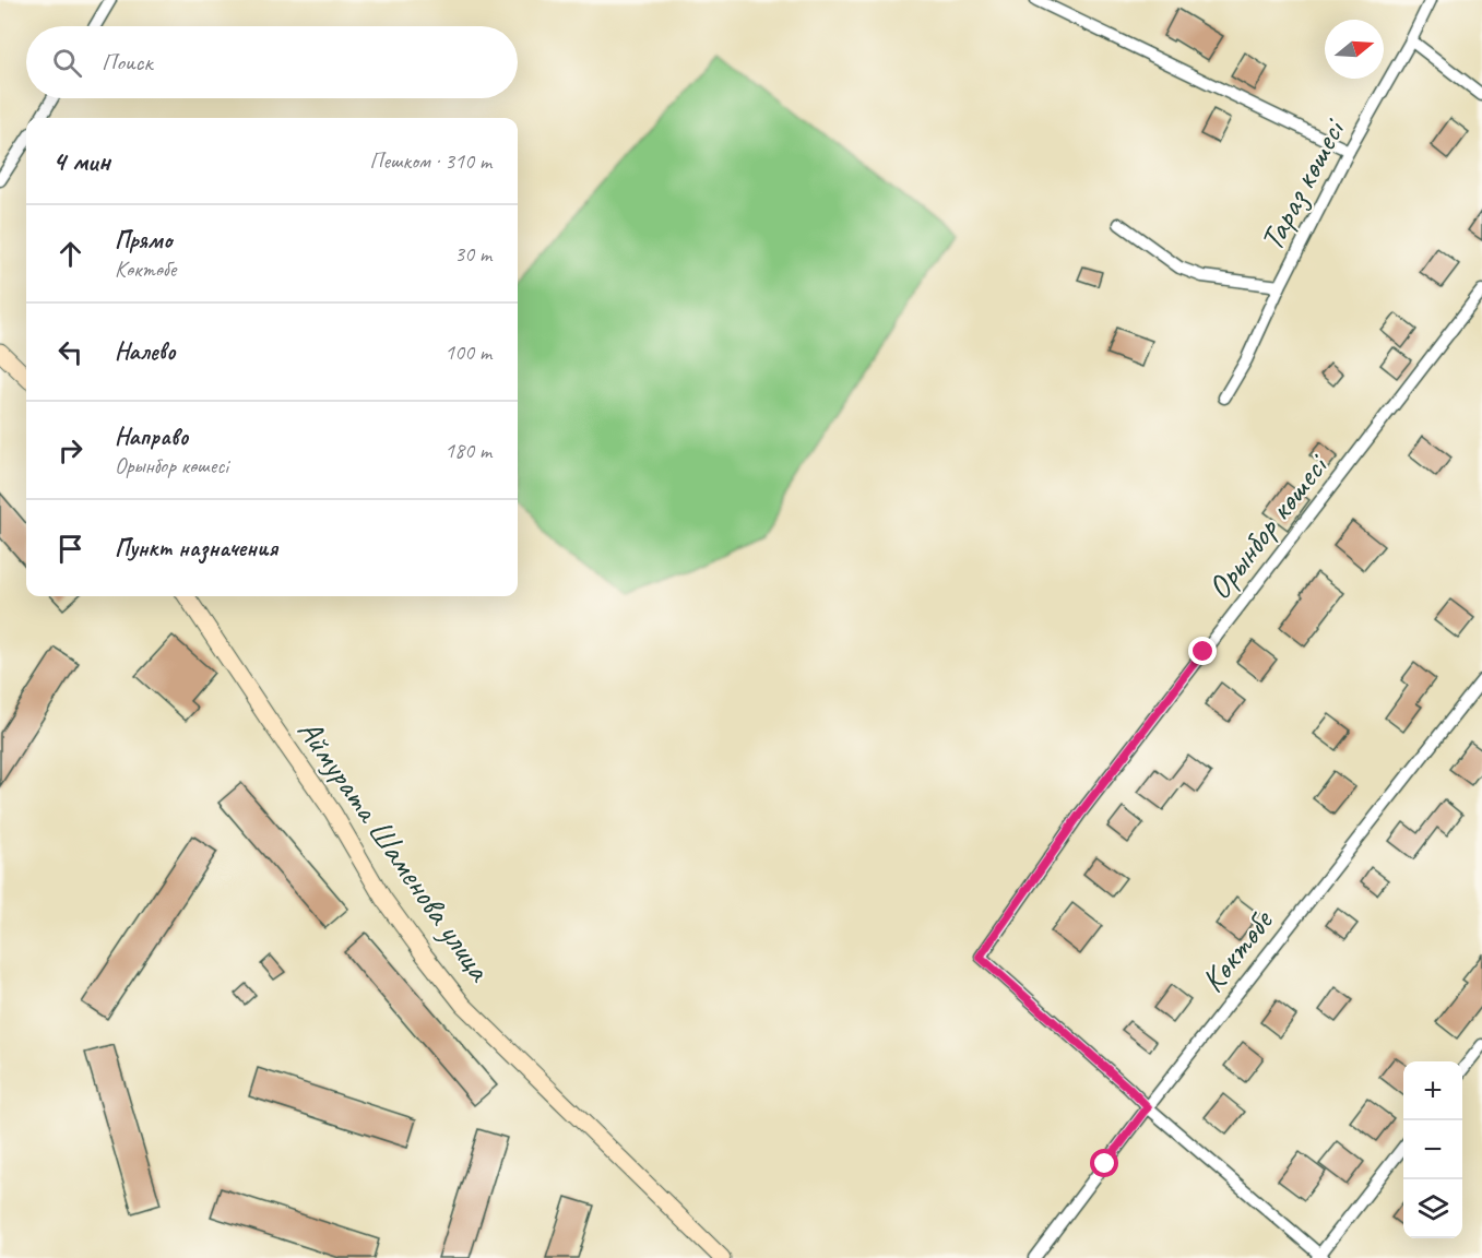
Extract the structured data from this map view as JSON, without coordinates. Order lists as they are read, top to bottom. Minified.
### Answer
{"streets":{"street":["Тараз көшесі","Орынбор көшесі","Аймурата Шаменова улица","Көктөбе"]},"crossings":[["Орынбор көшесі","Көктөбе"]],"north":"right","page":{"search":"Поиск","heading":["4 мин","Пешком · 310 m"],"list":[["Прямо","Көктөбе","30 m"],["Налево","100 m"],["Направо","Орынбор көшесі","180 m"],"Пункт назначения"],"map_buttons":["+","−"]}}
